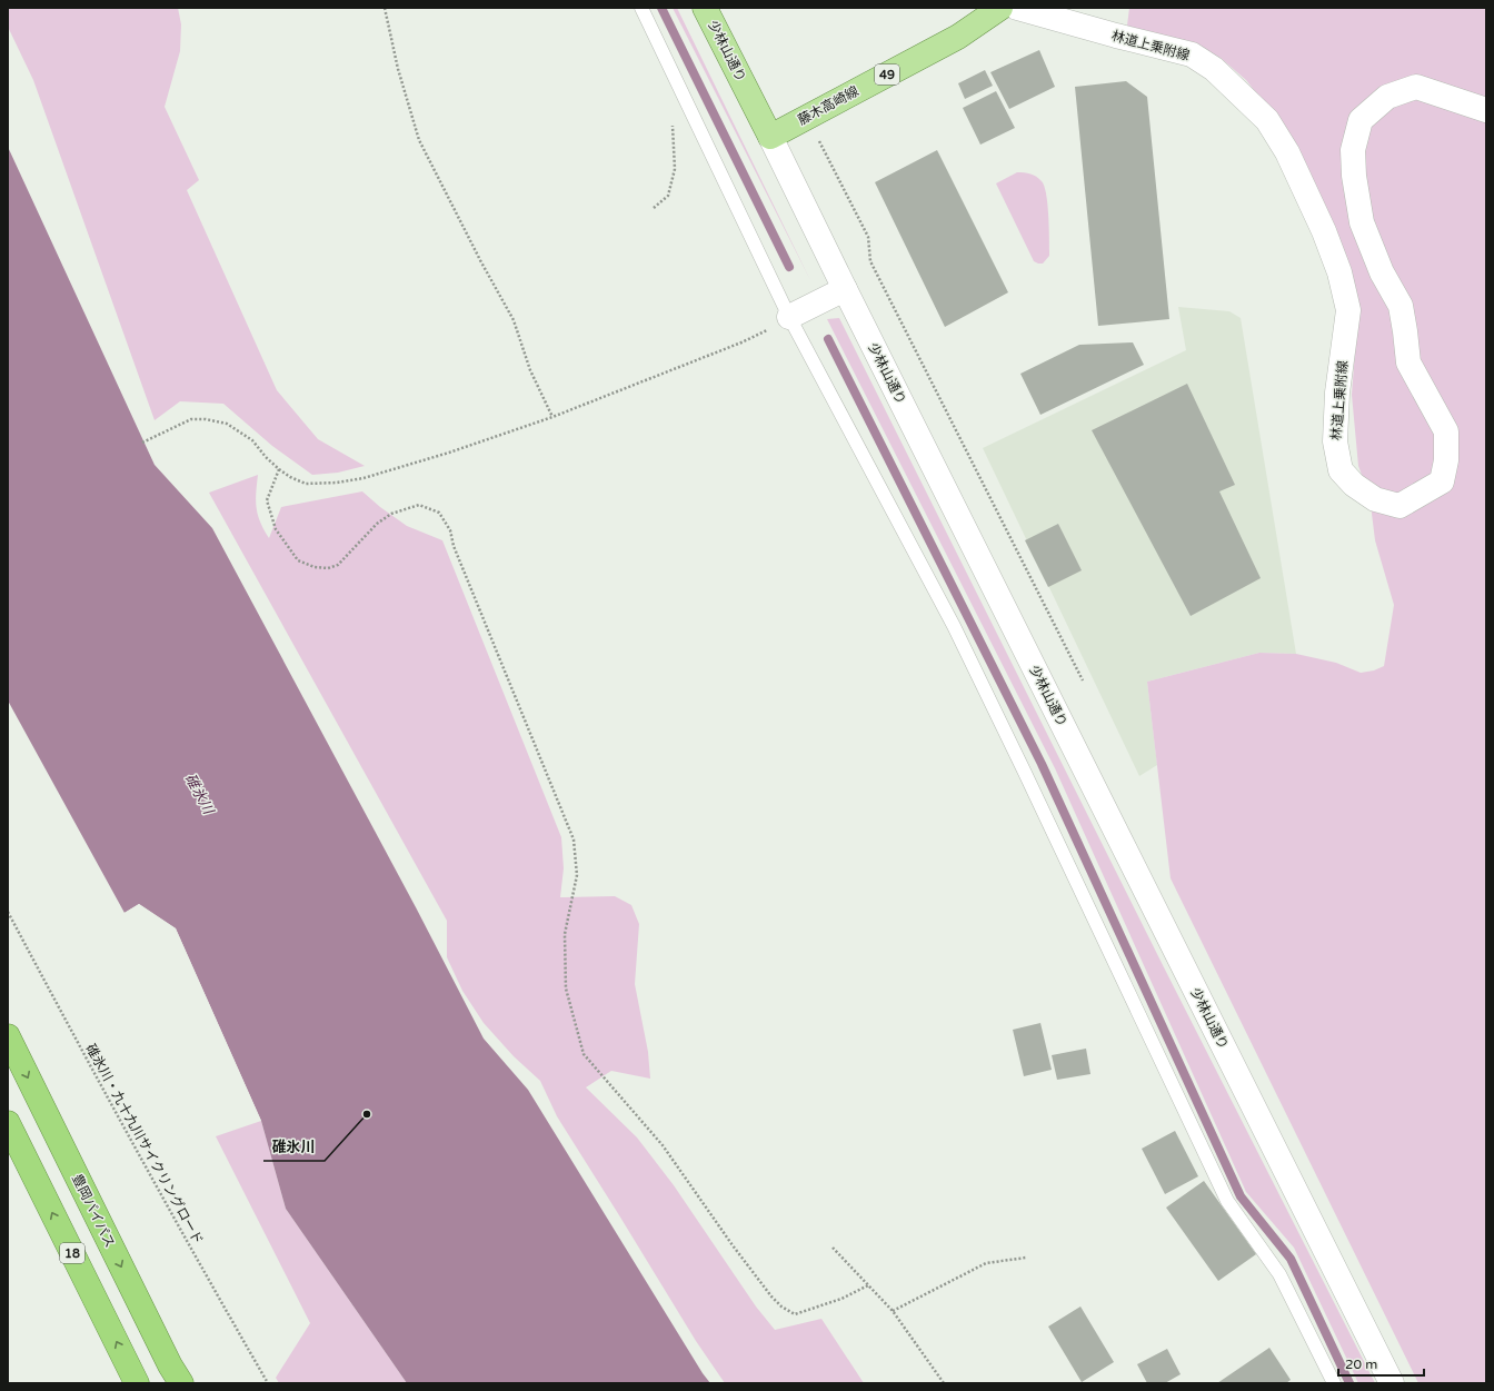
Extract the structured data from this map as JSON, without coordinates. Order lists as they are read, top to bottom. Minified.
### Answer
{"streets":{"highway":["豊岡バイパス","18"],"main road":["少林山通り","49","藤木高崎線"],"street":["林道上乗附線"],"path":["碓氷川・九十九川サイクリングロード"]},"crossings":[["少林山通り","藤木高崎線"]],"water":["碓氷川"],"places":["碓氷川"],"scale_bar":"20 m"}
